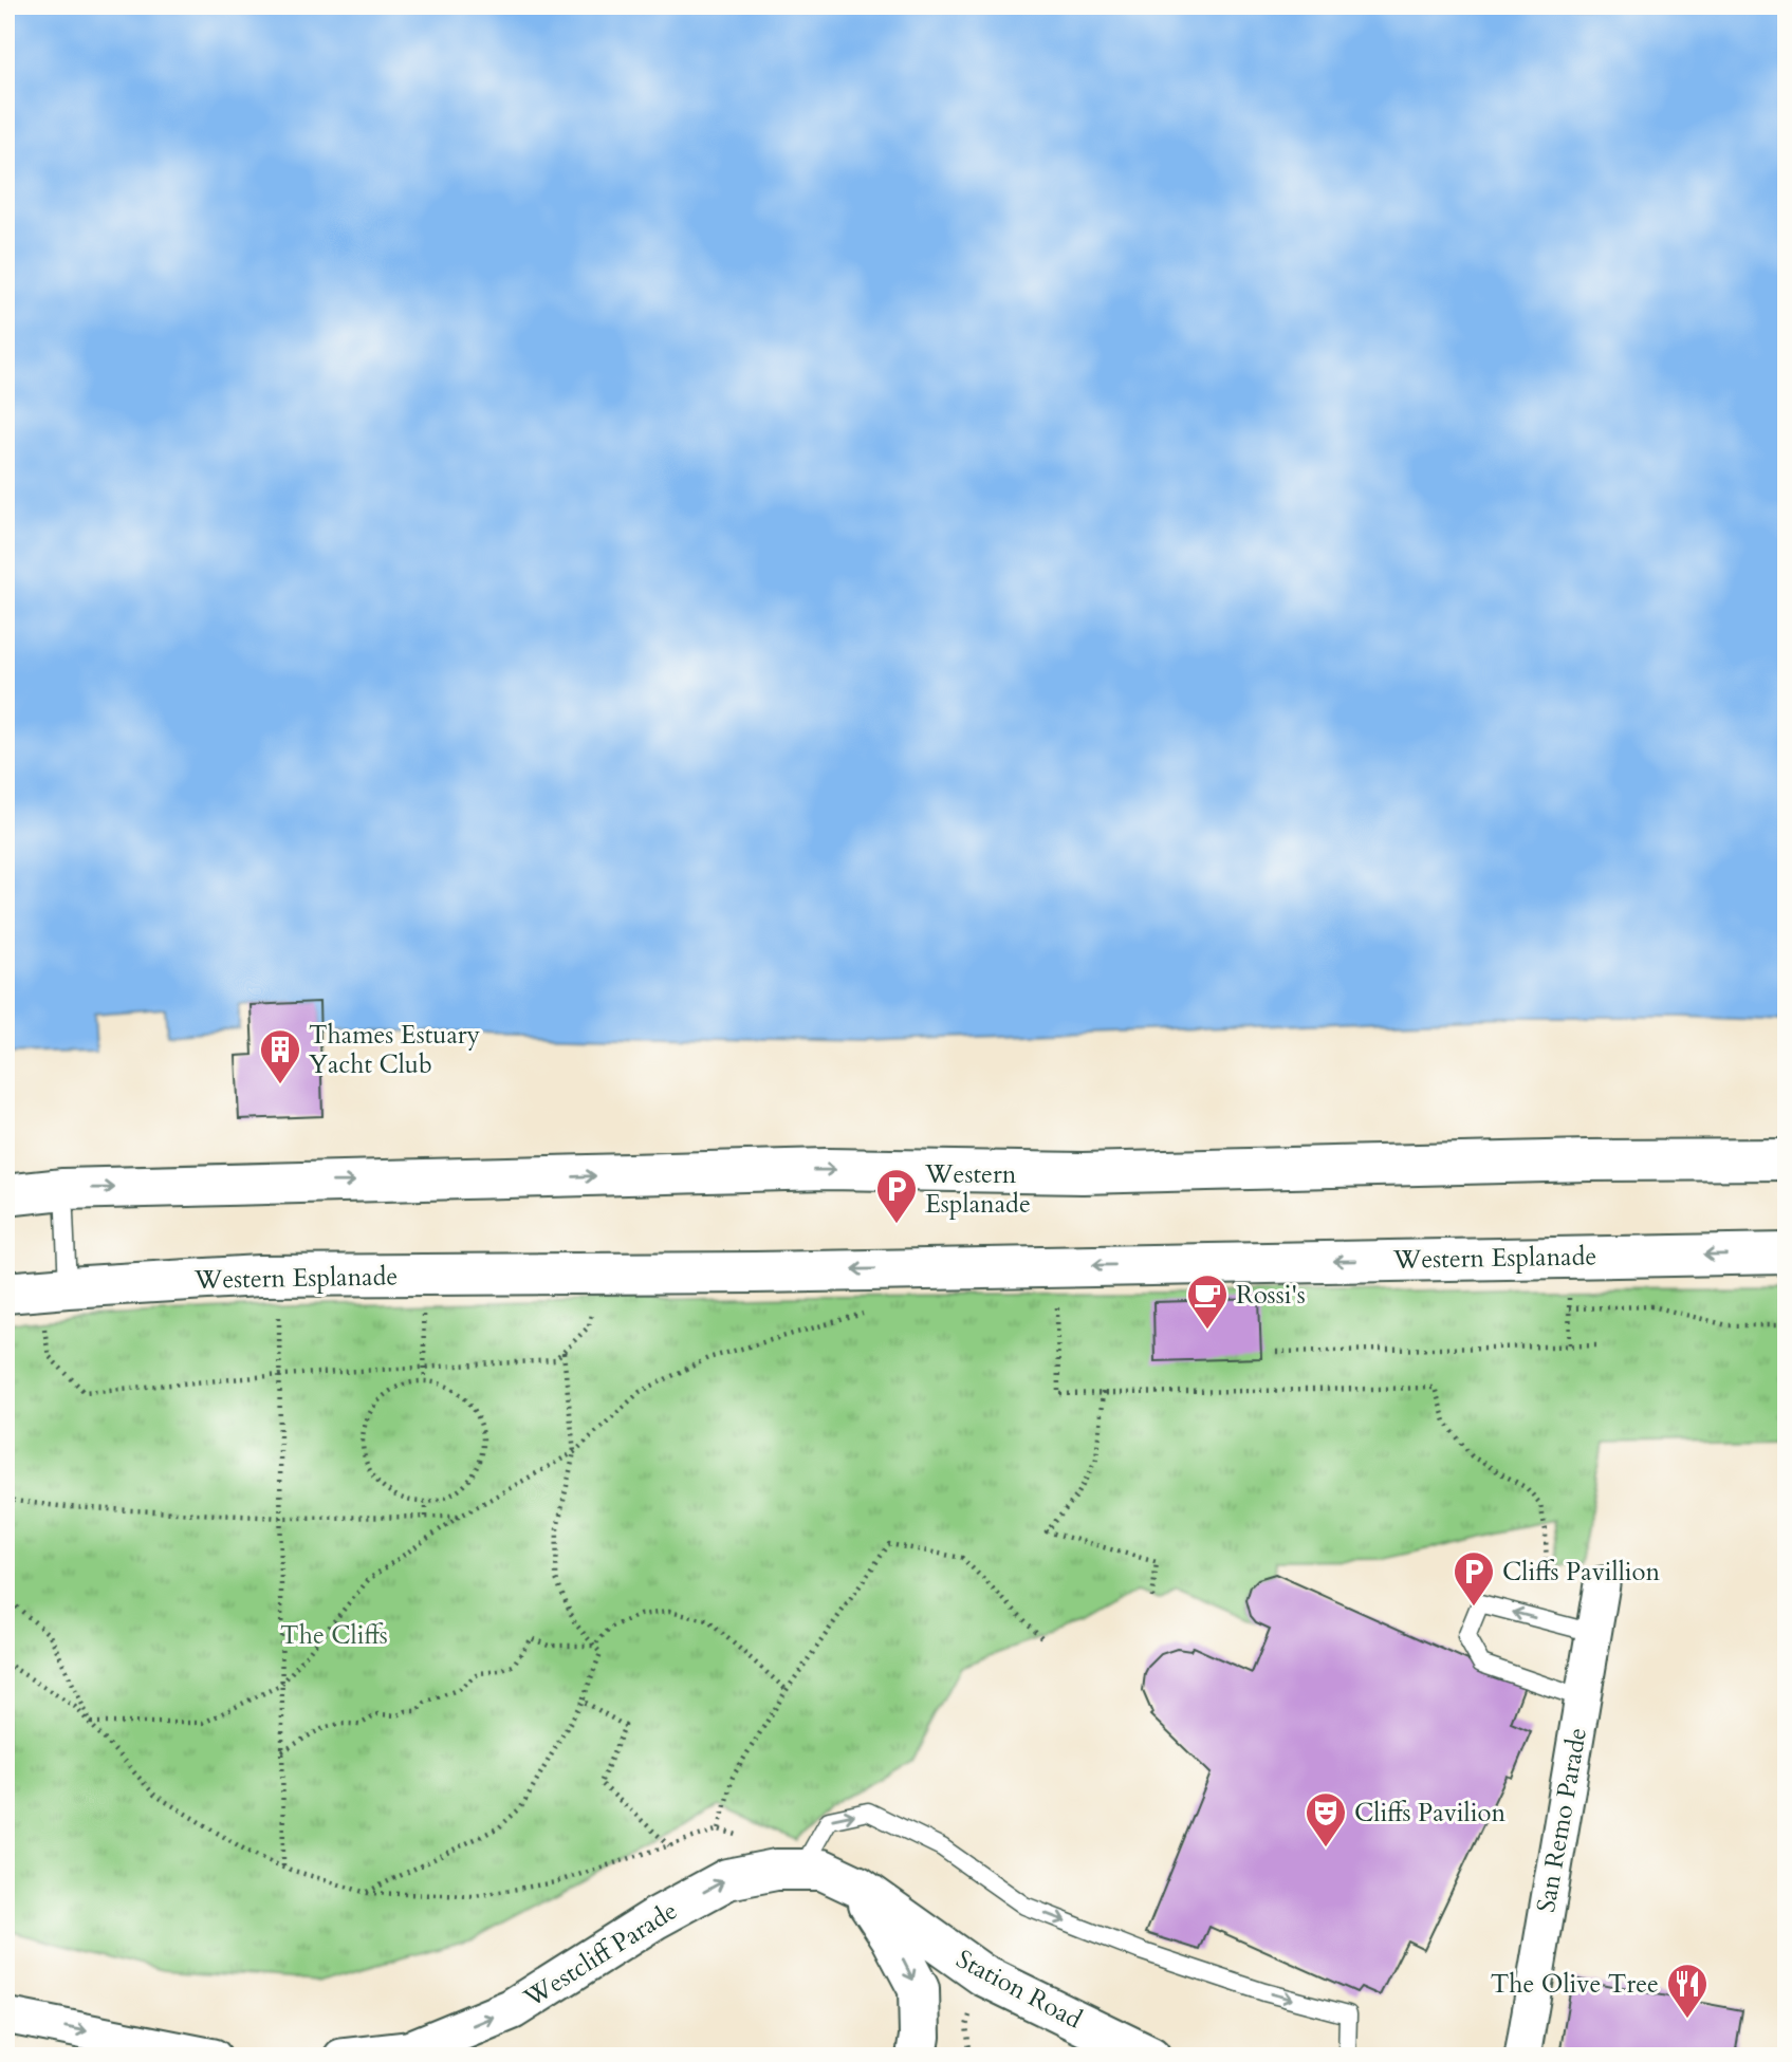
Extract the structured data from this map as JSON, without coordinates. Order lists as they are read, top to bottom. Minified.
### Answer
{"streets":{"street":["Western Esplanade","San Remo Parade","Westcliff Parade","Station Road"]},"crossings":[["Westcliff Parade","Station Road"]],"one_way":["Westcliff Parade"],"parks":["The Cliffs"],"places":{"building":["Thames Estuary Yacht Club"],"parking":["Western Esplanade","Cliffs Pavillion"],"cafe":["Rossi's"],"theatre":["Cliffs Pavilion"],"restaurant":["The Olive Tree"]}}
